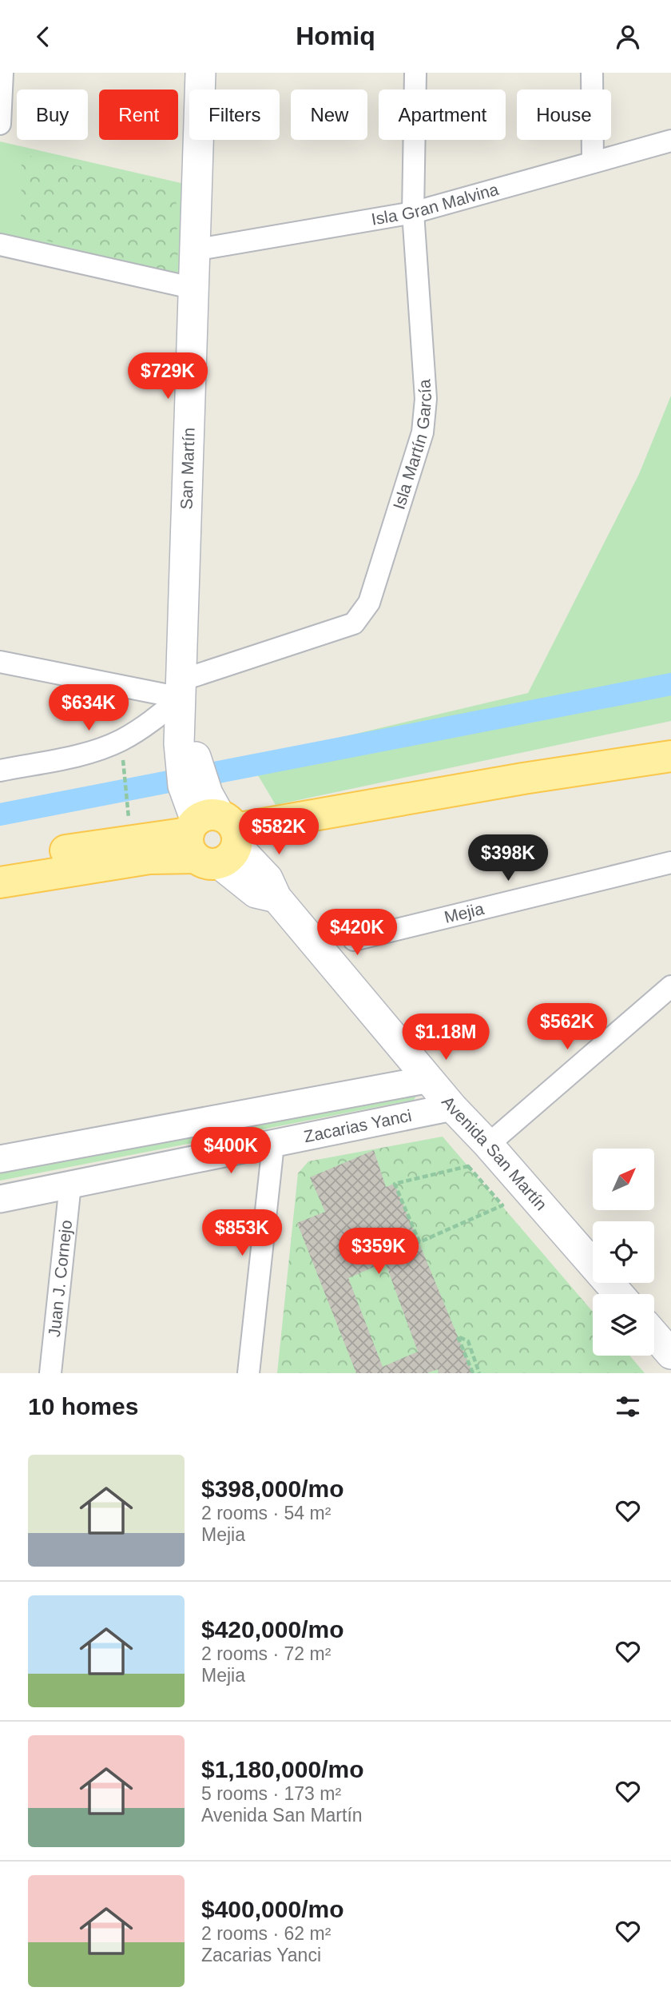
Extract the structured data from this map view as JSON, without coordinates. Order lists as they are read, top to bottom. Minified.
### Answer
{"streets":{"main road":["San Martín","Avenida San Martín"],"street":["Isla Gran Malvina","Isla Martín García","Mejia","Zacarias Yanci","Juan J. Cornejo"]},"crossings":[["Isla Gran Malvina","Isla Martín García"],["Isla Gran Malvina","San Martín"],["Isla Martín García","San Martín"],["San Martín","Avenida San Martín"],["Zacarias Yanci","Avenida San Martín"],["Zacarias Yanci","Juan J. Cornejo"]],"north":"top right","page":{"header":"Homiq","chip":["Buy","Rent","Filters","New","Apartment","House"],"price":["$729K","$634K","$582K","$398K","$420K","$562K","$1.18M","$400K","$853K","$359K"],"heading":"10 homes","list":[{"name":"$398,000/mo","note":"2 rooms · 54 m² · Mejia"},{"name":"$420,000/mo","note":"2 rooms · 72 m² · Mejia"},{"name":"$1,180,000/mo","note":"5 rooms · 173 m² · Avenida San Martín"},{"name":"$400,000/mo","note":"2 rooms · 62 m² · Zacarias Yanci"}]}}
